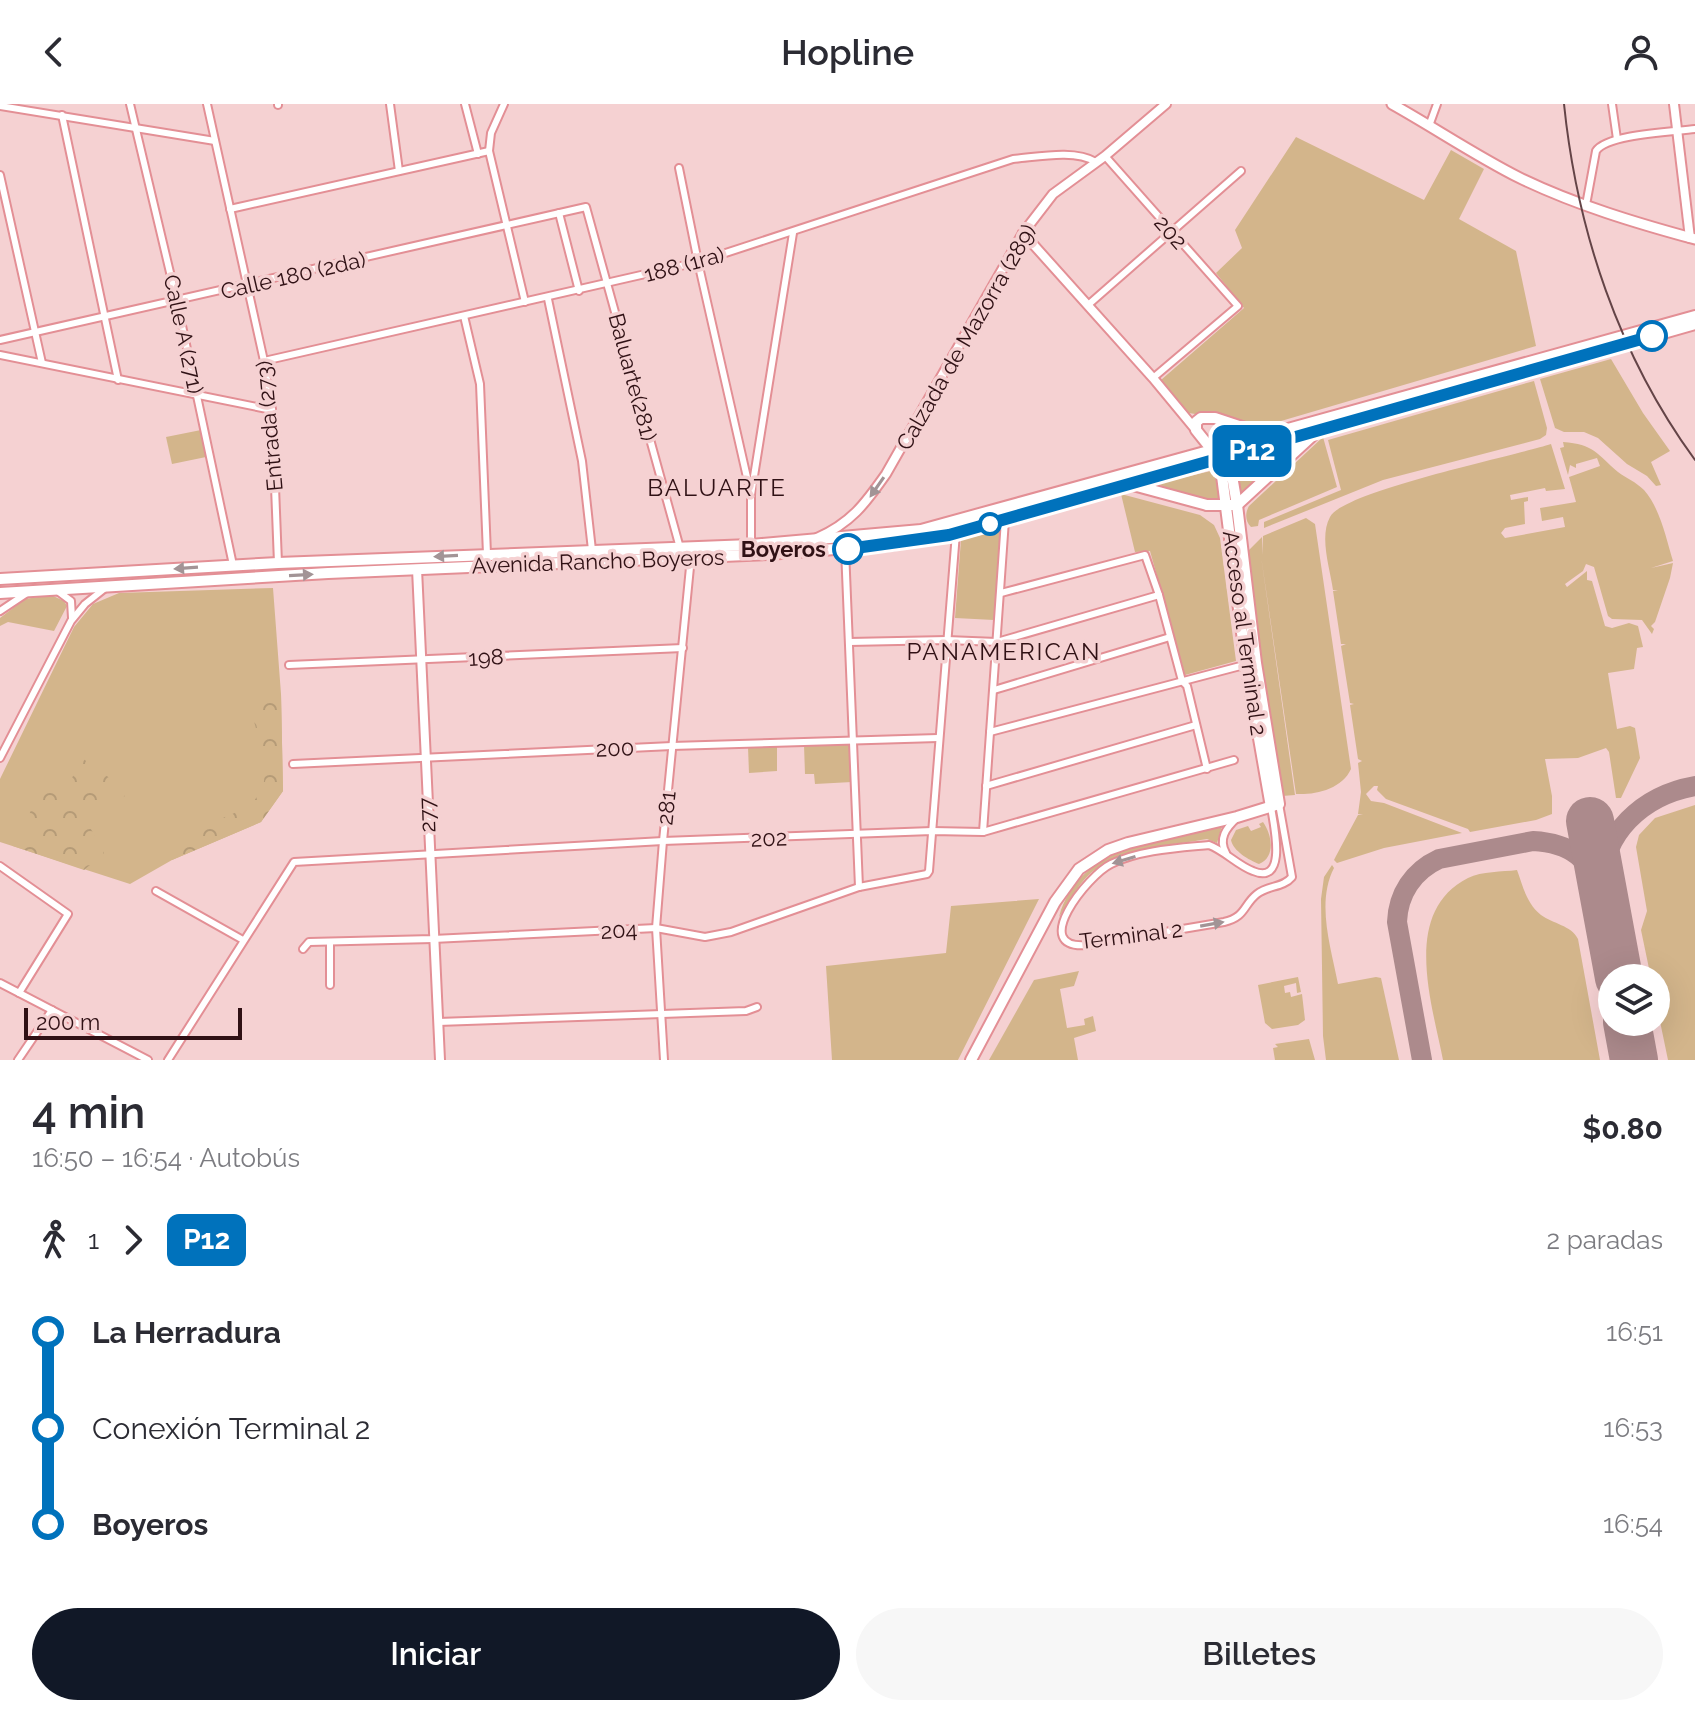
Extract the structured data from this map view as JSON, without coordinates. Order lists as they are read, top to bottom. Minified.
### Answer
{"streets":{"main road":["Avenida Rancho Boyeros","Acceso al Terminal 2"],"street":["202","188 (1ra)","Calle 180 (2da)","Calle A (271)","Calzada de Mazorra (289)","Baluarte(281)","Entrada (273)","198","200","281","277","204","Terminal 2"]},"crossings":[["202","Calzada de Mazorra (289)"],["202","281"],["202","277"],["202","204"],["188 (1ra)","Calzada de Mazorra (289)"],["188 (1ra)","Baluarte(281)"],["188 (1ra)","Entrada (273)"],["Calle 180 (2da)","Calle A (271)"],["Calle 180 (2da)","Baluarte(281)"],["Calle 180 (2da)","Entrada (273)"],["Calle A (271)","Avenida Rancho Boyeros"],["Calzada de Mazorra (289)","Avenida Rancho Boyeros"],["Baluarte(281)","Avenida Rancho Boyeros"],["Entrada (273)","Avenida Rancho Boyeros"],["Avenida Rancho Boyeros","Acceso al Terminal 2"],["Avenida Rancho Boyeros","281"],["Avenida Rancho Boyeros","277"],["Acceso al Terminal 2","Terminal 2"],["198","281"],["198","277"],["200","281"],["200","277"],["281","204"],["277","204"]],"one_way":["Calzada de Mazorra (289)"],"districts":["BALUARTE","PANAMERICAN"],"places":["Boyeros"],"lines":["bus line P12"],"scale_bar":"200 m","page":{"header":"Hopline","on_map":"P12","scale":"200 m","heading":["4 min","16:50 – 16:54 · Autobús","$0.80"],"legs":["1","P12","2 paradas"],"list":[{"name":"La Herradura","value":"16:51"},{"name":"Conexión Terminal 2","value":"16:53"},{"name":"Boyeros","value":"16:54"}],"buttons":["Iniciar","Billetes"]}}
